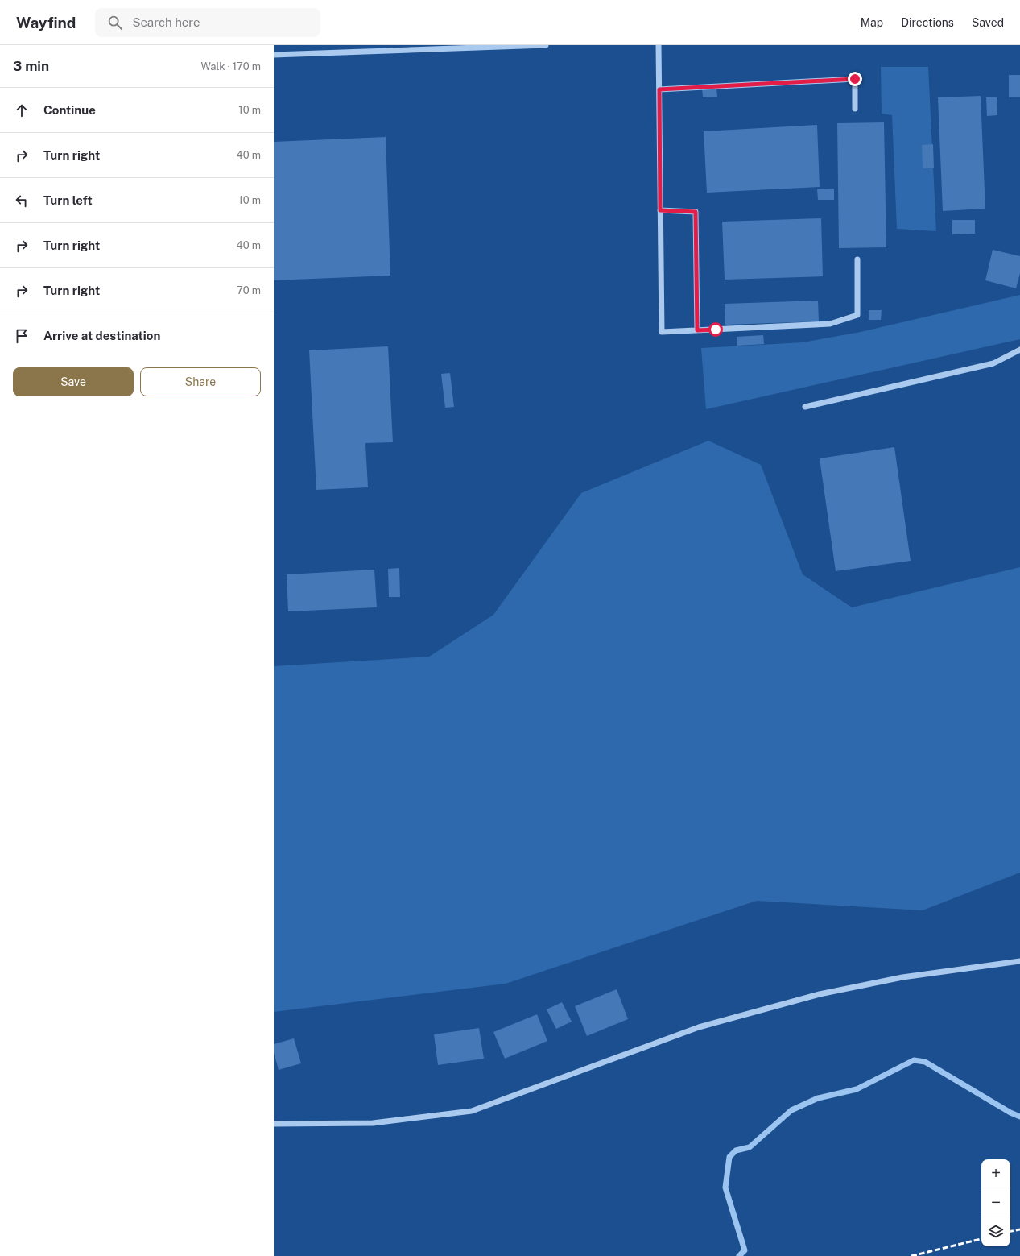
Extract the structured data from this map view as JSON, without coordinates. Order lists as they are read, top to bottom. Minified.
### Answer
{"page":{"header":"Wayfind","search":"Search here","nav":["Map","Directions","Saved"],"heading":["3 min","Walk · 170 m"],"list":[["Continue","10 m"],["Turn right","40 m"],["Turn left","10 m"],["Turn right","40 m"],["Turn right","70 m"],"Arrive at destination"],"buttons":["Save","Share"],"map_buttons":["+","−"]}}
